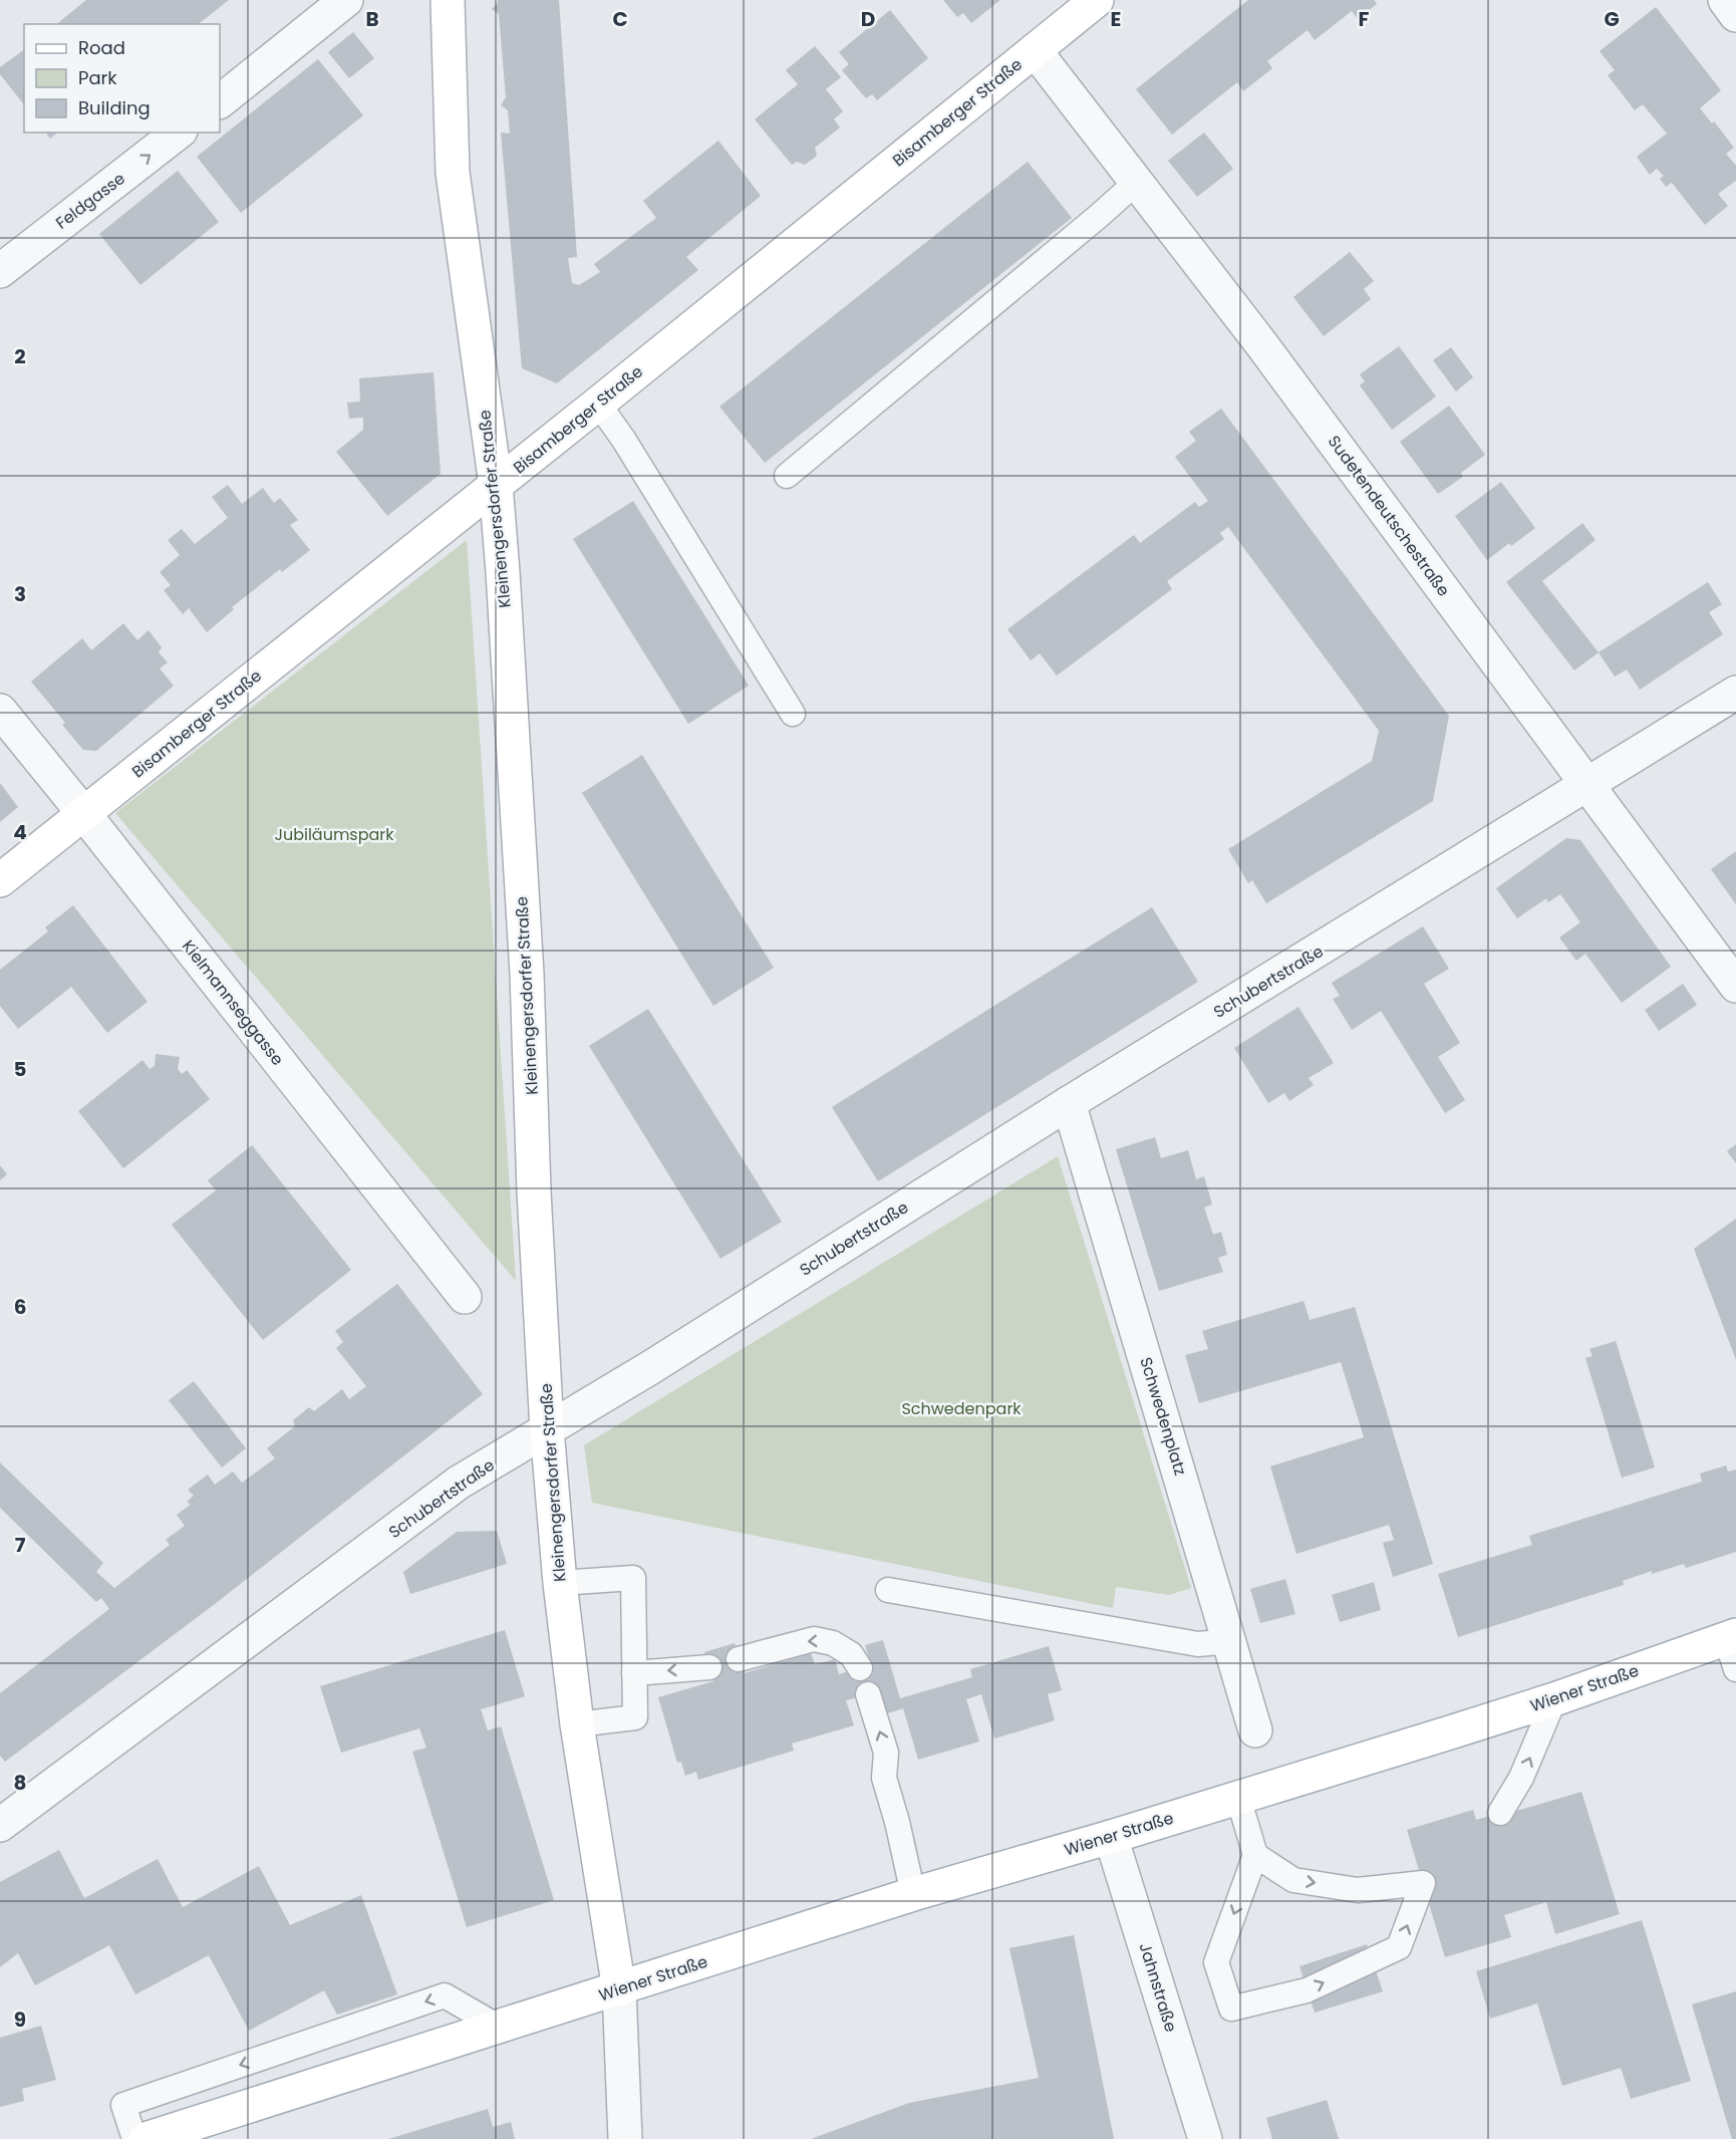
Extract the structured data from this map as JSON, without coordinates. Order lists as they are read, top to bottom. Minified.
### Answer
{"streets":{"main road":["Bisamberger Straße","Kleinengersdorfer Straße","Wiener Straße"],"street":["Feldgasse","Sudetendeutschestraße","Schubertstraße","Kielmannseggasse","Schwedenplatz","Jahnstraße"]},"crossings":[["Bisamberger Straße","Kleinengersdorfer Straße"],["Bisamberger Straße","Sudetendeutschestraße"],["Bisamberger Straße","Kielmannseggasse"],["Kleinengersdorfer Straße","Schubertstraße"],["Kleinengersdorfer Straße","Wiener Straße"],["Sudetendeutschestraße","Schubertstraße"],["Schubertstraße","Schwedenplatz"],["Wiener Straße","Jahnstraße"]],"one_way":["Feldgasse"],"parks":["Jubiläumspark","Schwedenpark"],"legend":["Road","Park","Building"],"grid":{"columns":["B","C","D","E","F","G"],"rows":["2","3","4","5","6","7","8","9"]}}
